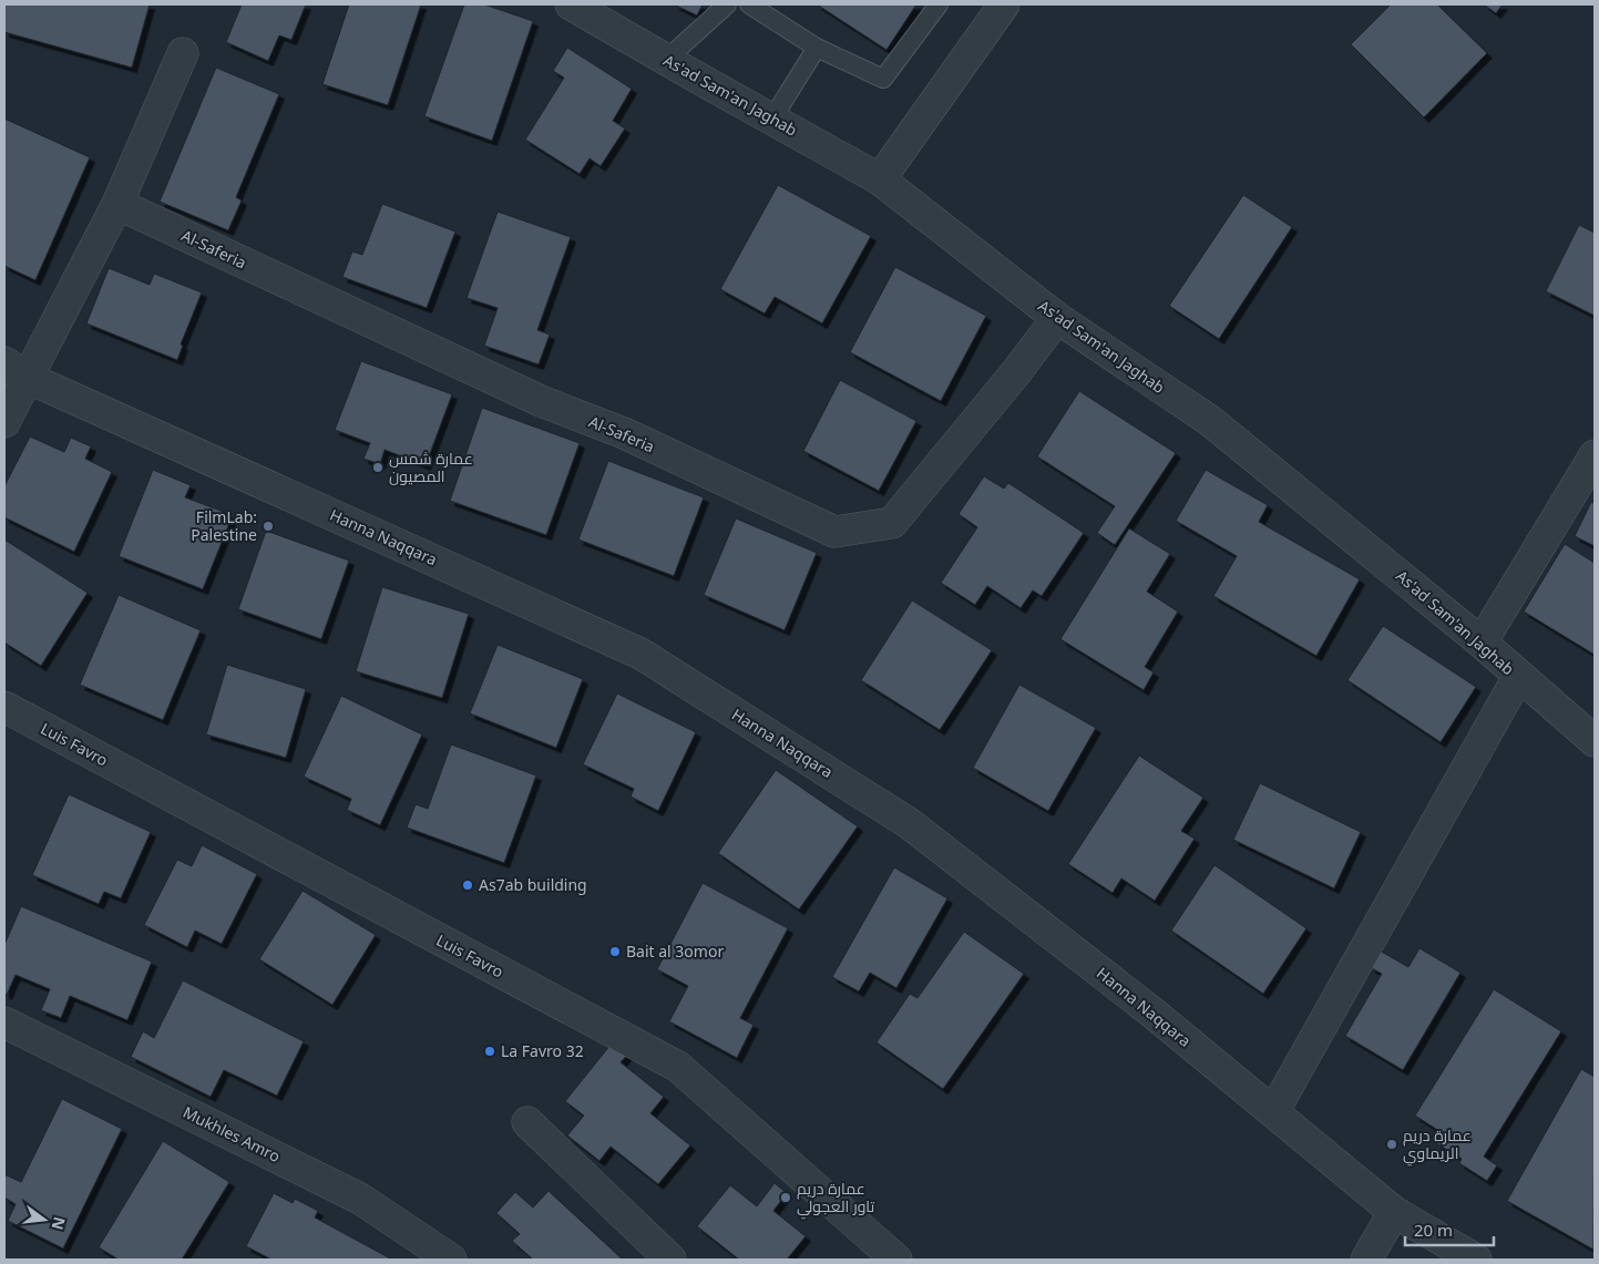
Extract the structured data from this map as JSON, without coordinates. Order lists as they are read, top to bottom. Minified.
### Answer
{"streets":{"street":["As'ad Sam'an Jaghab","Al-Saferia","Hanna Naqqara","Luis Favro","Mukhles Amro"]},"crossings":[["As'ad Sam'an Jaghab","Al-Saferia"]],"places":["عمارة شمس المصيون","FilmLab: Palestine","As7ab building","Bait al 3omor","La Favro 32","عمارة دريم الريماوي","عمارة دريم تاور العجولي"],"scale_bar":"20 m","north":"right"}
